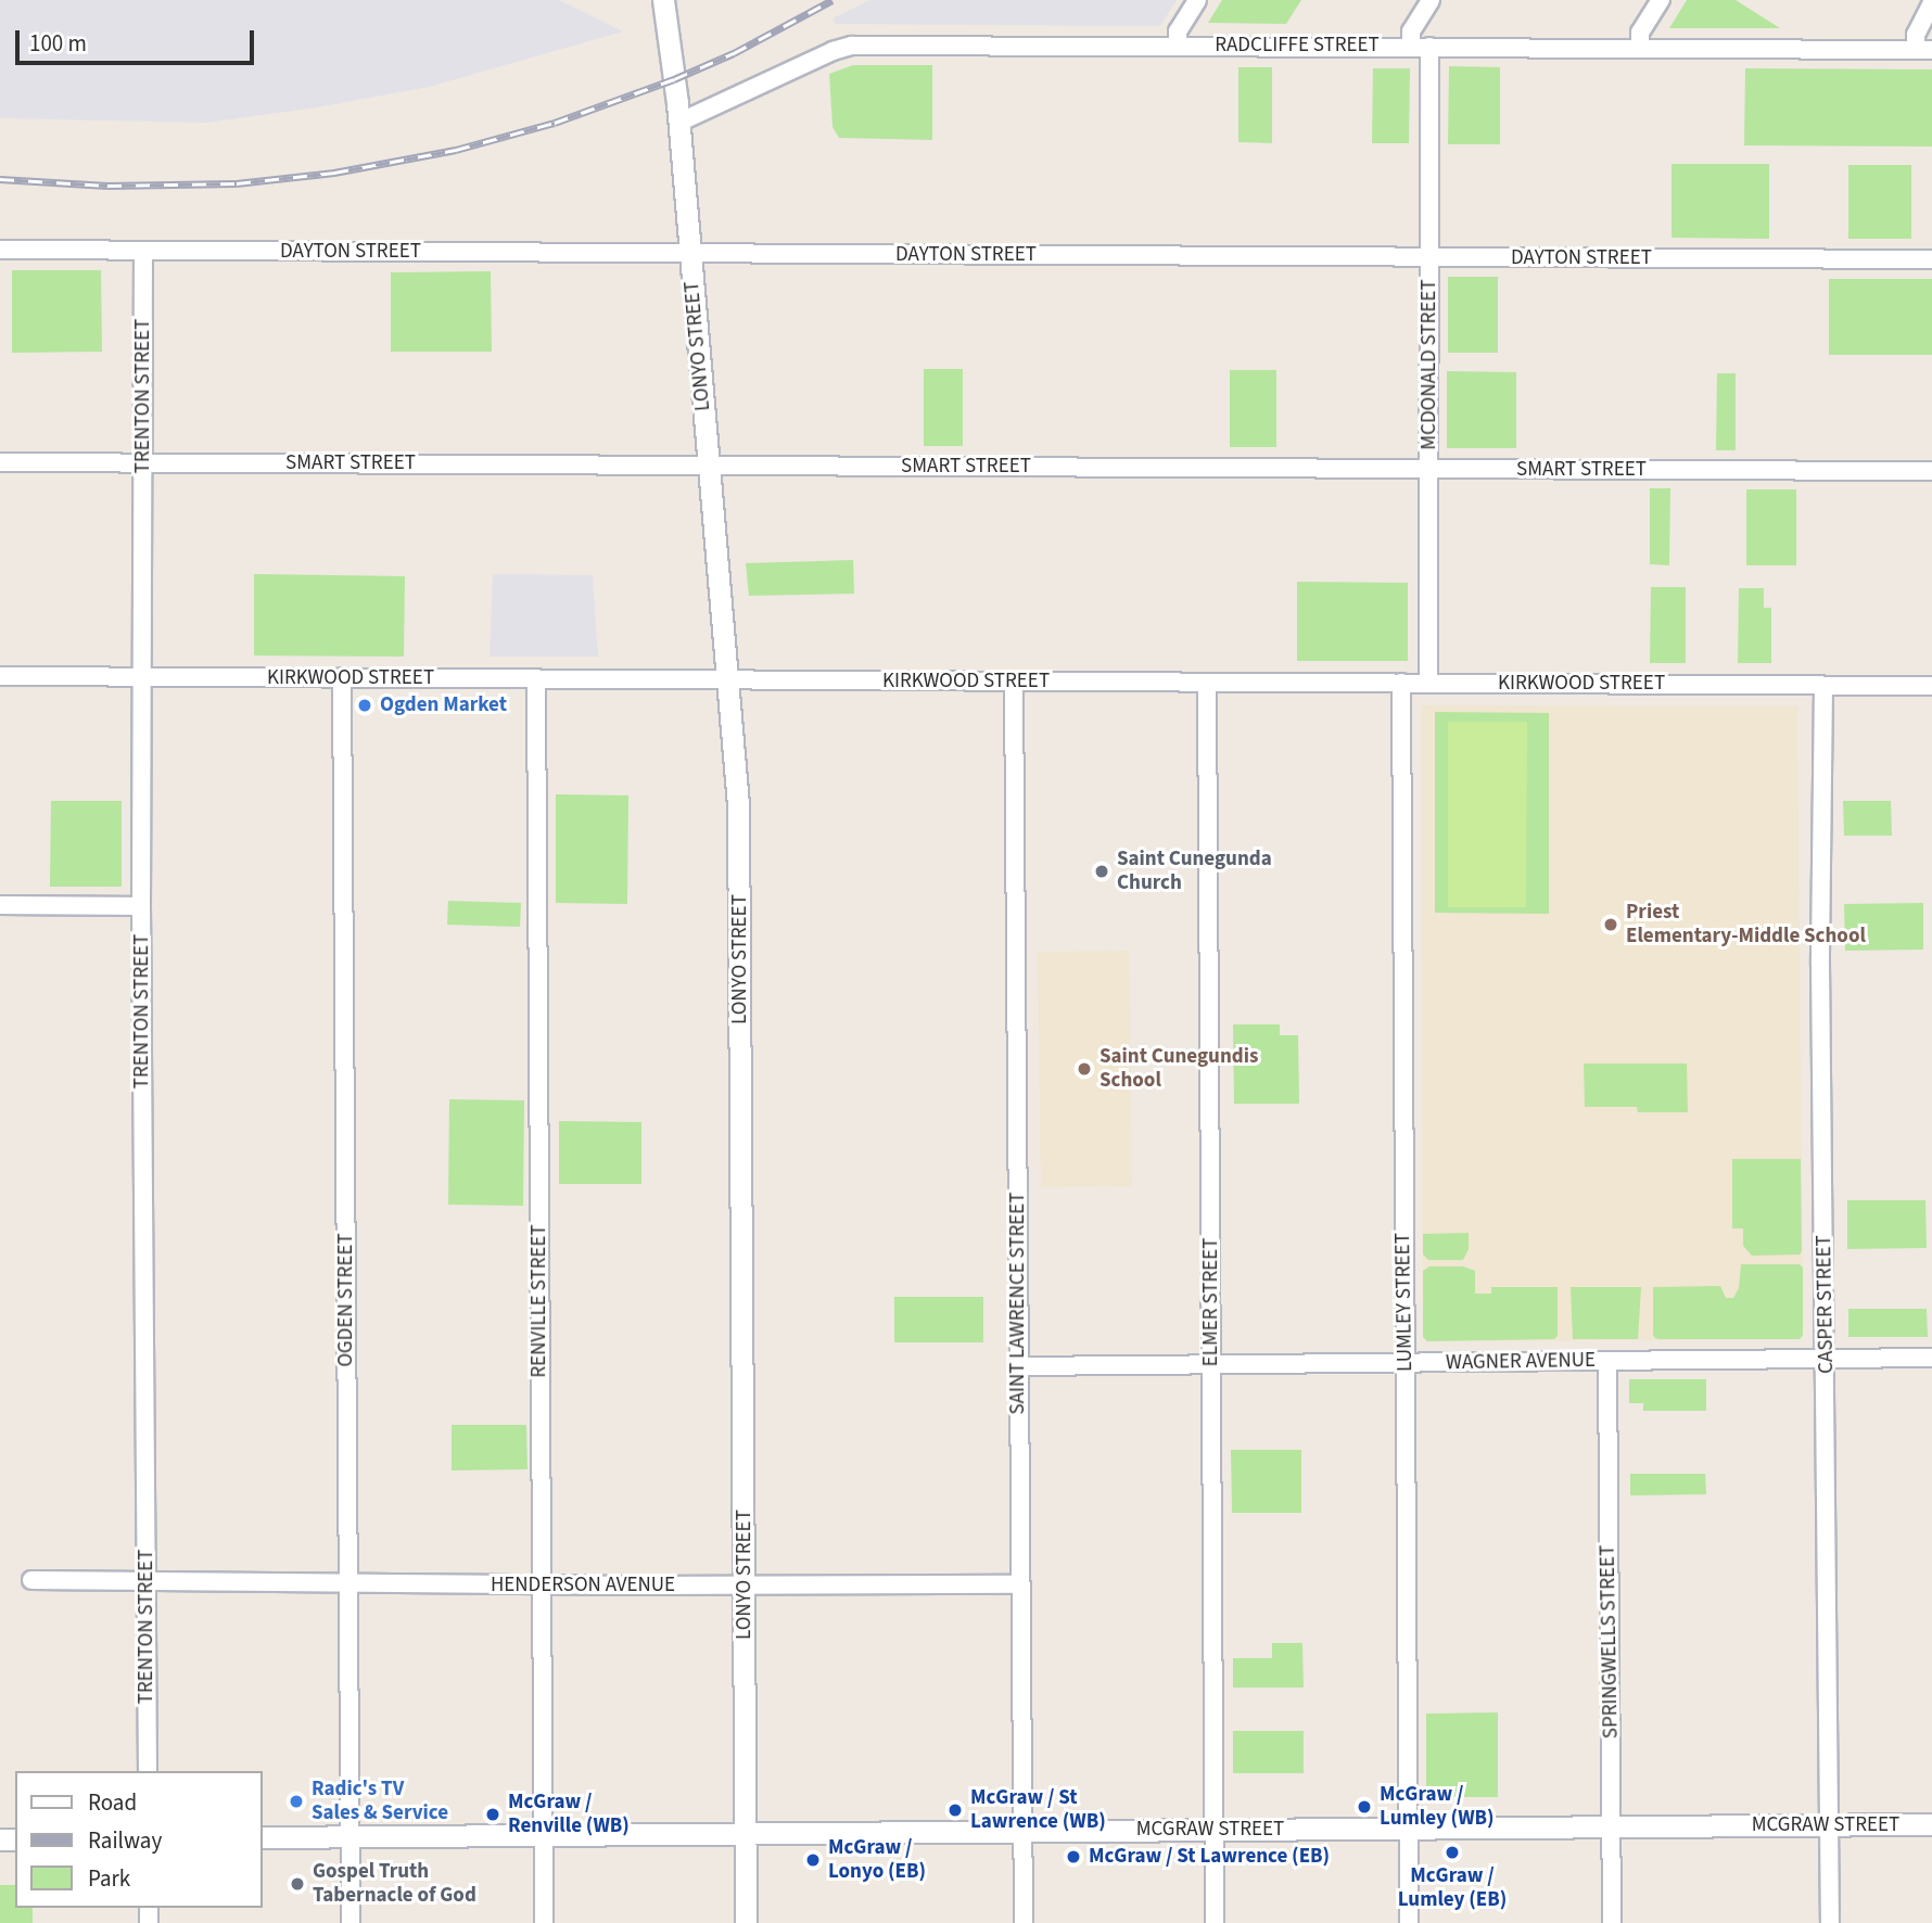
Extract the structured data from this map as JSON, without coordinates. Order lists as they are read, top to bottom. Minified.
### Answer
{"streets":{"street":["RADCLIFFE STREET","DAYTON STREET","LONYO STREET","MCDONALD STREET","TRENTON STREET","SMART STREET","KIRKWOOD STREET","OGDEN STREET","RENVILLE STREET","ELMER STREET","LUMLEY STREET","SAINT LAWRENCE STREET","CASPER STREET","WAGNER AVENUE","HENDERSON AVENUE","SPRINGWELLS STREET","MCGRAW STREET"]},"crossings":[["RADCLIFFE STREET","LONYO STREET"],["RADCLIFFE STREET","MCDONALD STREET"],["DAYTON STREET","LONYO STREET"],["DAYTON STREET","MCDONALD STREET"],["DAYTON STREET","TRENTON STREET"],["LONYO STREET","SMART STREET"],["LONYO STREET","KIRKWOOD STREET"],["LONYO STREET","HENDERSON AVENUE"],["LONYO STREET","MCGRAW STREET"],["MCDONALD STREET","SMART STREET"],["MCDONALD STREET","KIRKWOOD STREET"],["TRENTON STREET","SMART STREET"],["TRENTON STREET","KIRKWOOD STREET"],["TRENTON STREET","HENDERSON AVENUE"],["KIRKWOOD STREET","OGDEN STREET"],["KIRKWOOD STREET","RENVILLE STREET"],["KIRKWOOD STREET","ELMER STREET"],["KIRKWOOD STREET","LUMLEY STREET"],["KIRKWOOD STREET","SAINT LAWRENCE STREET"],["KIRKWOOD STREET","CASPER STREET"],["OGDEN STREET","HENDERSON AVENUE"],["OGDEN STREET","MCGRAW STREET"],["RENVILLE STREET","HENDERSON AVENUE"],["RENVILLE STREET","MCGRAW STREET"],["ELMER STREET","WAGNER AVENUE"],["ELMER STREET","MCGRAW STREET"],["LUMLEY STREET","WAGNER AVENUE"],["LUMLEY STREET","MCGRAW STREET"],["SAINT LAWRENCE STREET","WAGNER AVENUE"],["SAINT LAWRENCE STREET","HENDERSON AVENUE"],["SAINT LAWRENCE STREET","MCGRAW STREET"],["CASPER STREET","WAGNER AVENUE"],["CASPER STREET","MCGRAW STREET"],["WAGNER AVENUE","SPRINGWELLS STREET"],["SPRINGWELLS STREET","MCGRAW STREET"]],"places":["Ogden Market","Saint Cunegunda Church","Priest Elementary‑Middle School","Saint Cunegundis School","Radic's TV Sales & Service","McGraw / Lumley (WB)","McGraw / St Lawrence (WB)","McGraw / Renville (WB)","McGraw / Lumley (EB)","McGraw / St Lawrence (EB)","McGraw / Lonyo (EB)","Gospel Truth Tabernacle of God"],"legend":["Road","Railway","Park"],"scale_bar":"100 m"}
